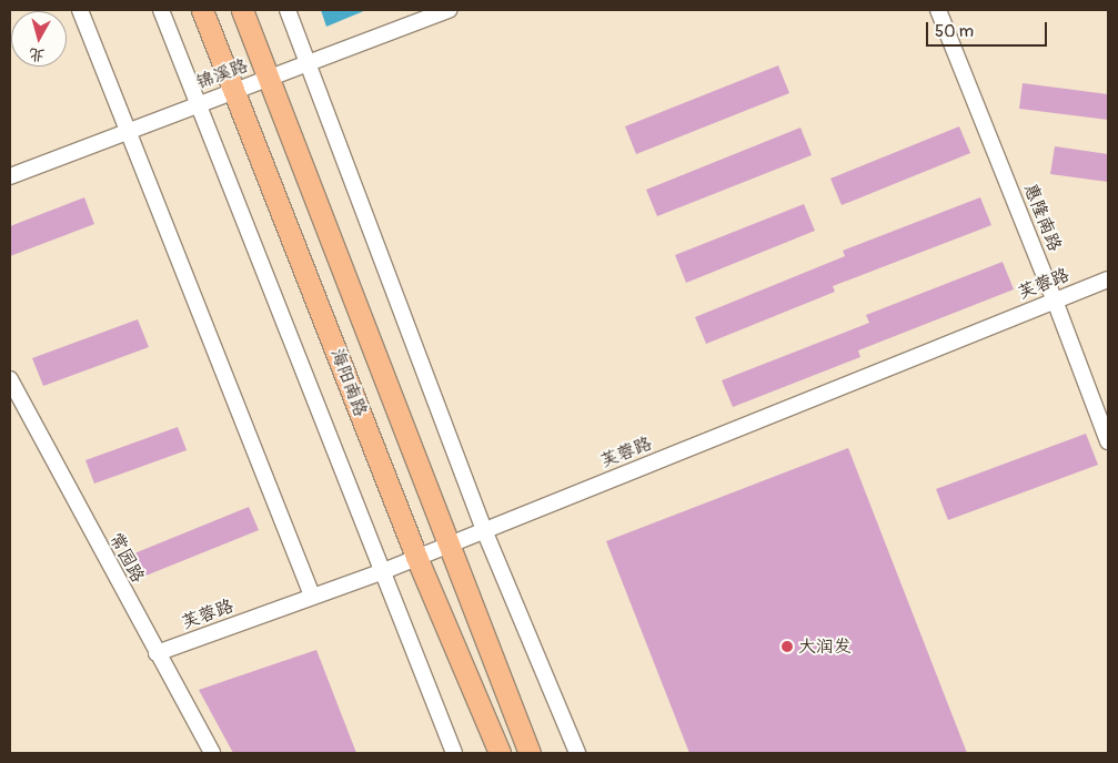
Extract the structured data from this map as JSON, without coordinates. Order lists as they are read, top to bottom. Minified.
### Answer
{"streets":{"main road":["海阳南路"],"street":["锦溪路","惠隆南路","芙蓉路","常园路"]},"crossings":[["锦溪路","海阳南路"],["惠隆南路","芙蓉路"],["芙蓉路","海阳南路"],["芙蓉路","常园路"]],"places":["大润发"],"scale_bar":"50 m","north":"bottom"}
